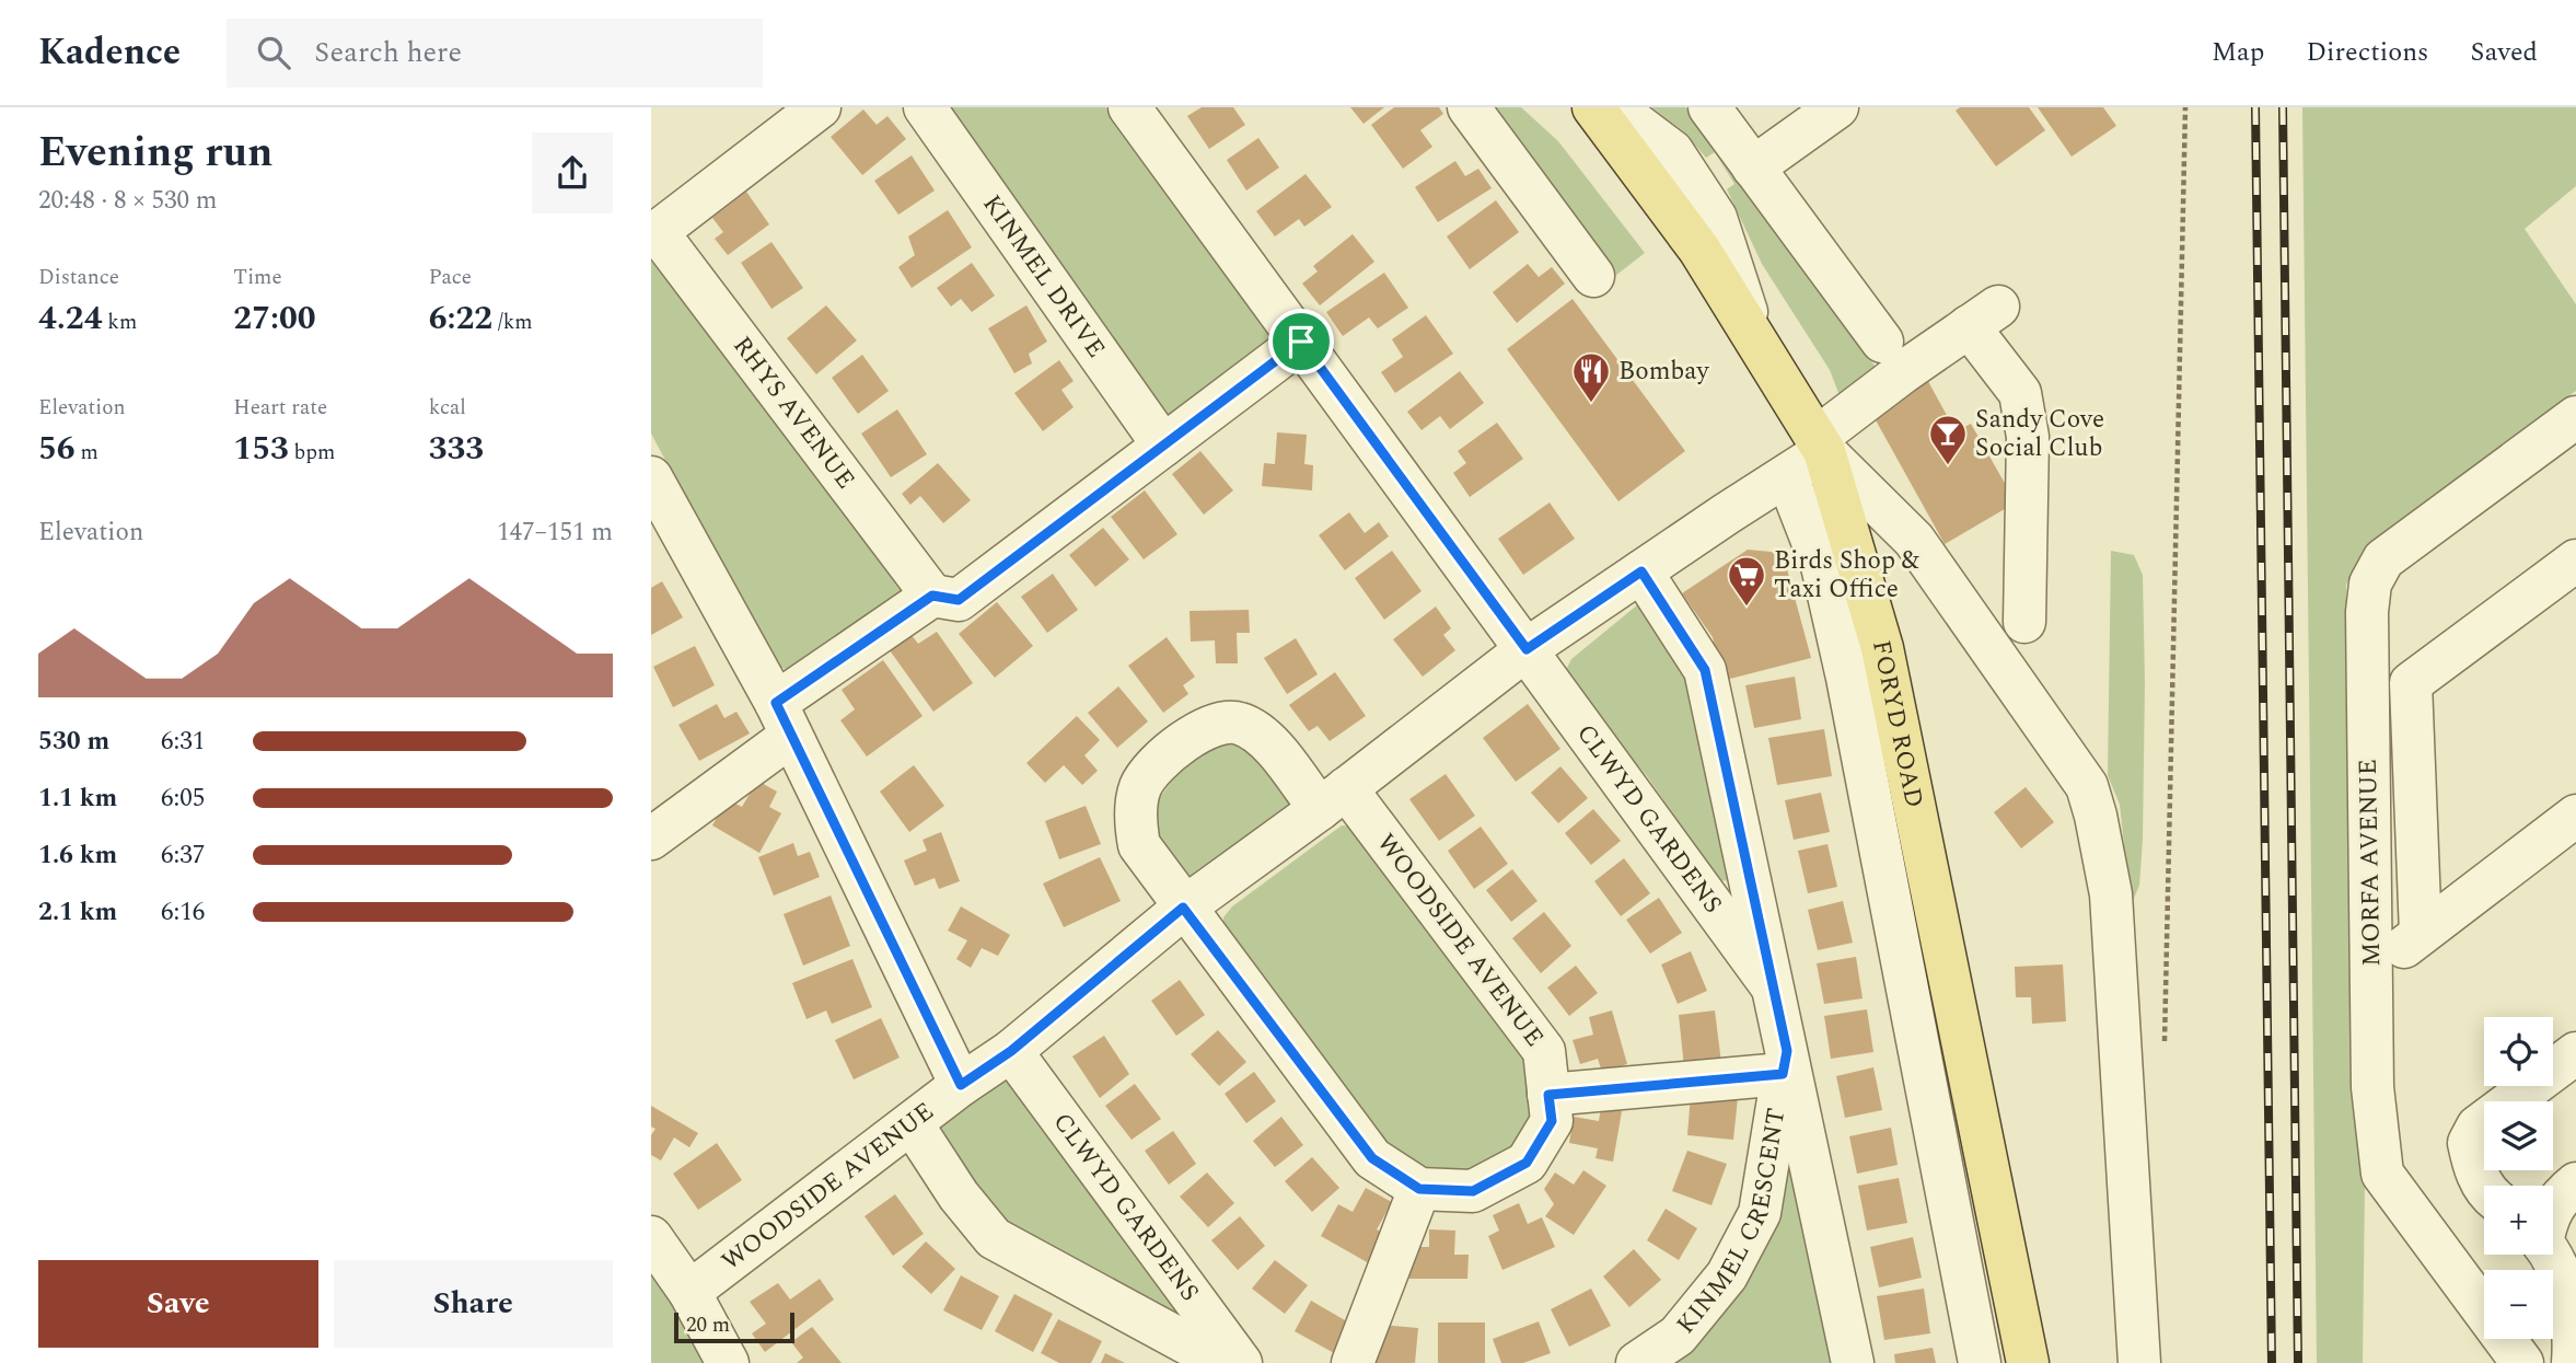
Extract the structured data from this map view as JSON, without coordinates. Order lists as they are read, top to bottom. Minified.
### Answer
{"streets":{"main road":["FORYD ROAD"],"street":["KINMEL DRIVE","RHYS AVENUE","CLWYD GARDENS","MORFA AVENUE","WOODSIDE AVENUE","KINMEL CRESCENT"]},"crossings":[["FORYD ROAD","WOODSIDE AVENUE"],["CLWYD GARDENS","WOODSIDE AVENUE"],["CLWYD GARDENS","KINMEL CRESCENT"]],"places":{"restaurant":["Bombay"],"bar":["Sandy Cove Social Club"],"supermarket":["Birds Shop & Taxi Office"]},"scale_bar":"20 m","page":{"header":"Kadence","search":"Search here","nav":["Map","Directions","Saved"],"heading":["Evening run","20:48 · 8 × 530 m"],"stats":[["Distance","4.24 km"],["Time","27:00"],["Pace","6:22 /km"],["Elevation","56 m"],["Heart rate","153 bpm"],["kcal","333"]],"chart":["Elevation","147–151 m"],"list":[{"name":"530 m","note":"6:31"},{"name":"1.1 km","note":"6:05"},{"name":"1.6 km","note":"6:37"},{"name":"2.1 km","note":"6:16"}],"map_buttons":["+","−"],"buttons":["Save","Share"],"scale":"20 m"}}
